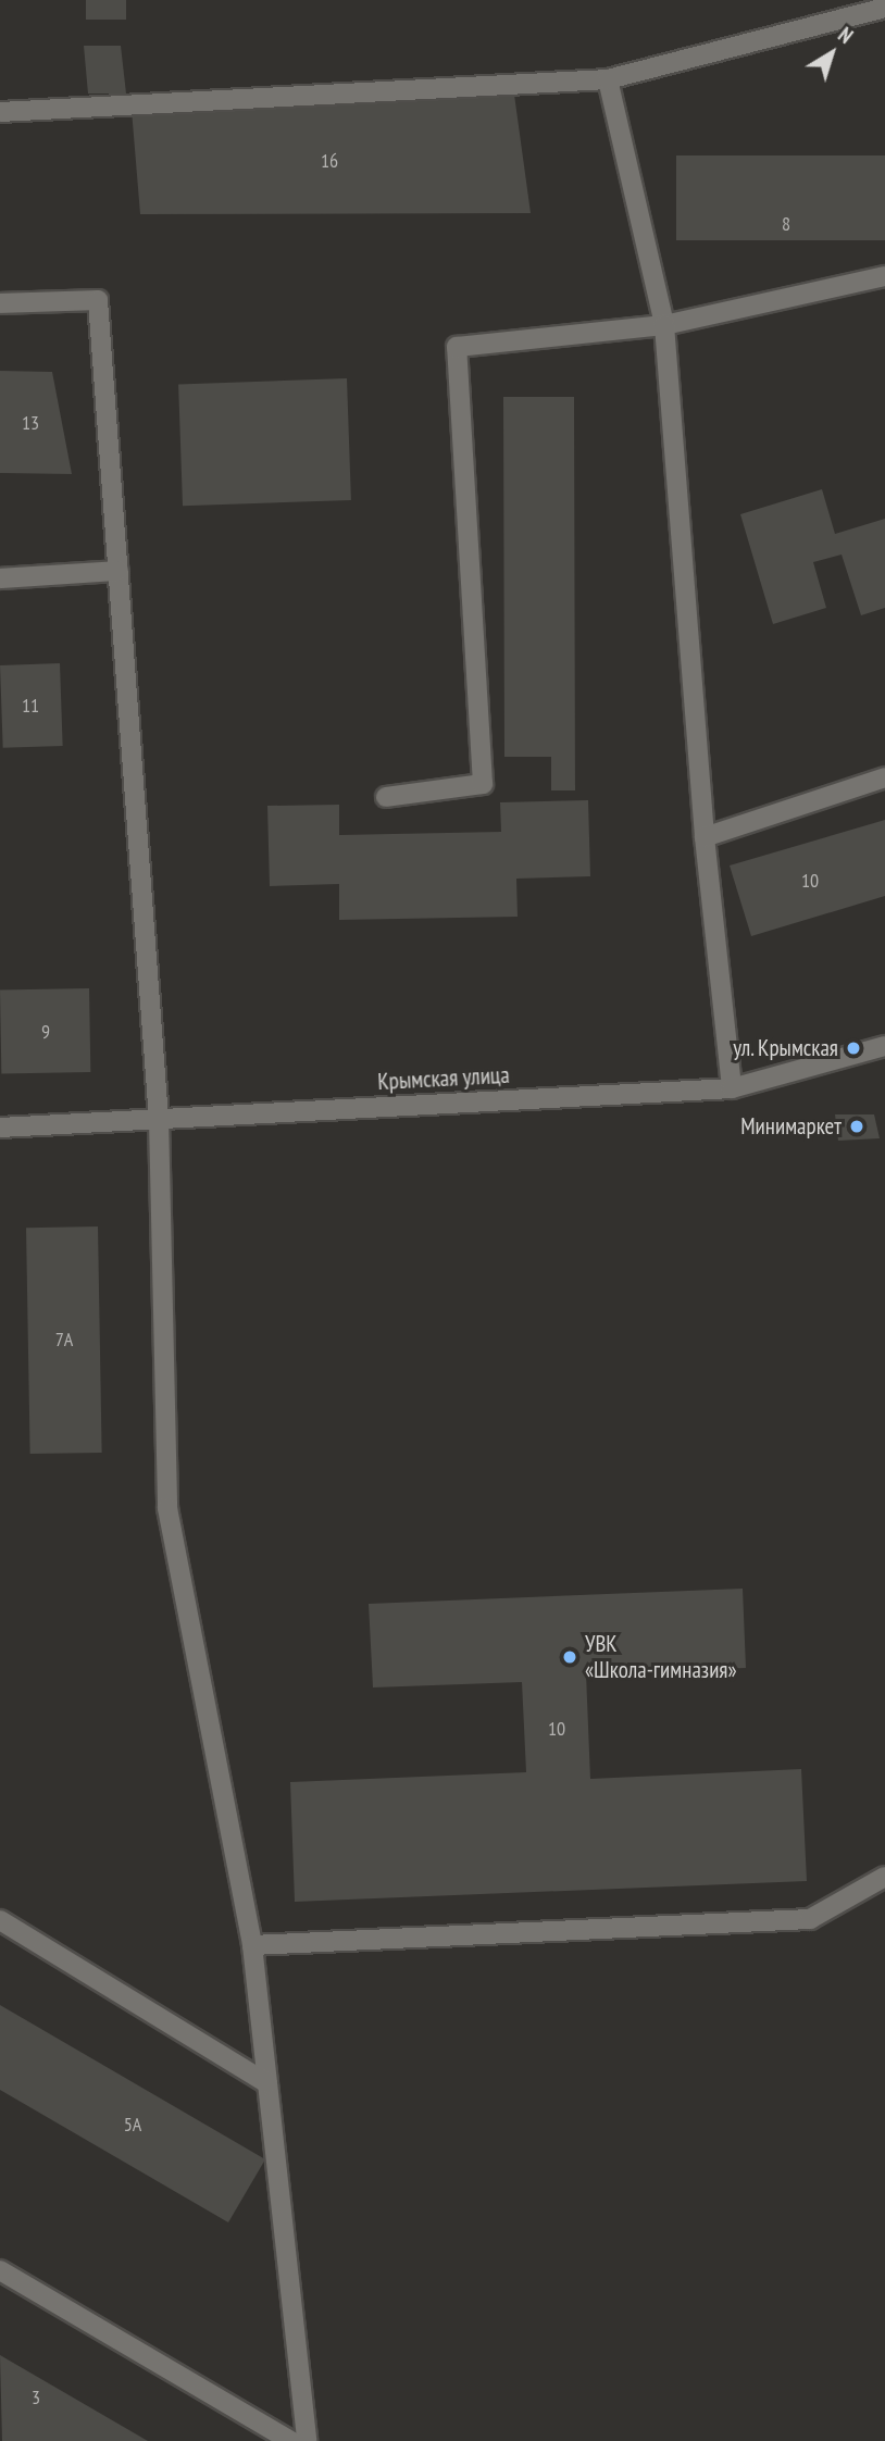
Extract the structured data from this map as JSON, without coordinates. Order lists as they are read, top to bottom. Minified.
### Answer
{"streets":{"street":["Крымская улица"]},"places":["ул. Крымская","Минимаркет","УВК «Школа-гимназия»"],"house_numbers":["16","8","13","11","10","9","7А","10","5А","3"],"north":"top right"}
